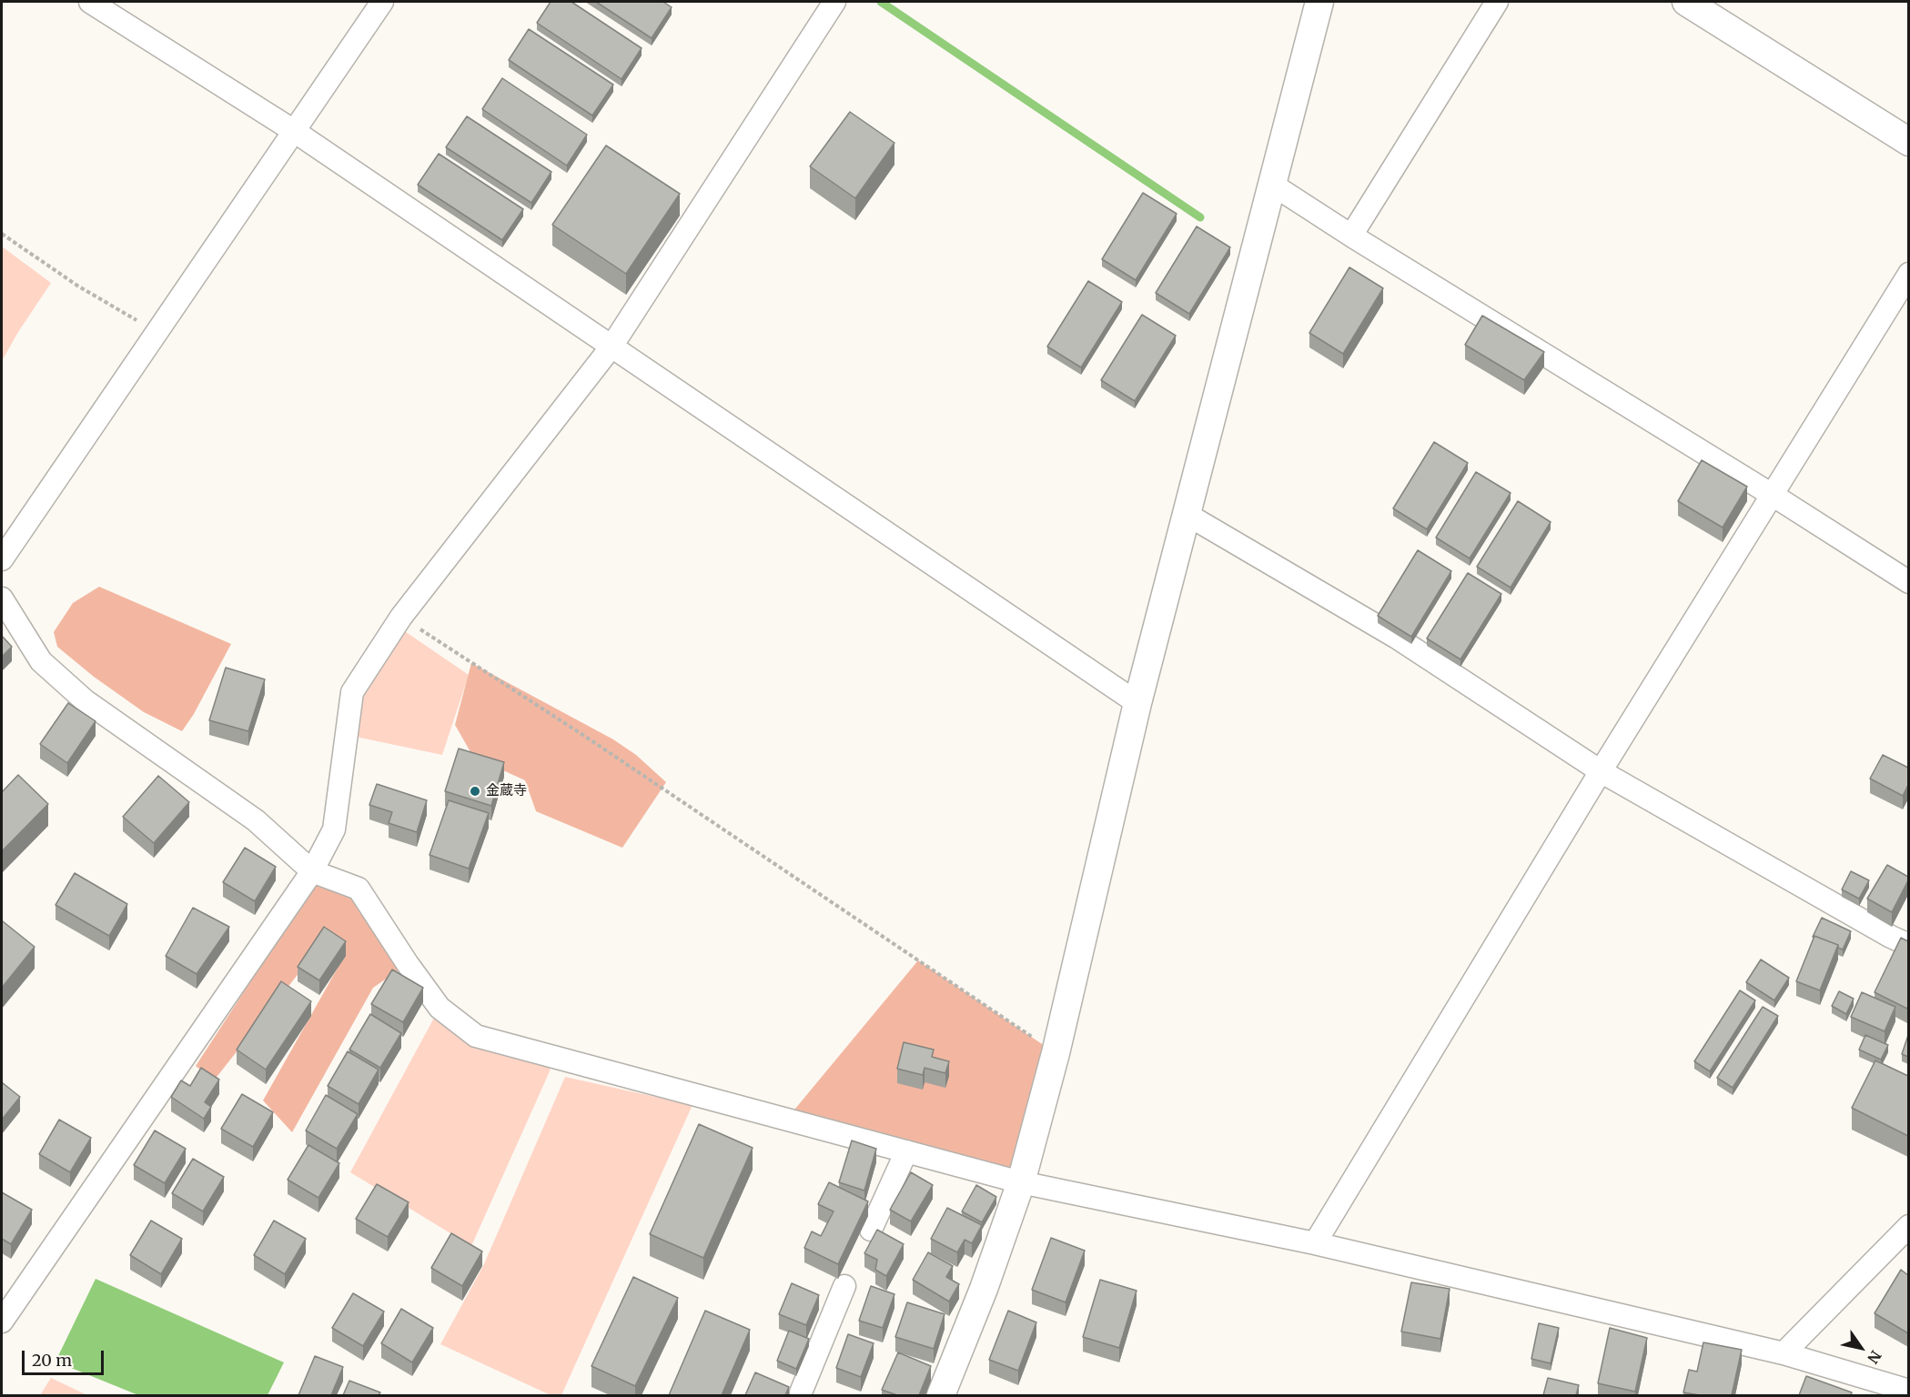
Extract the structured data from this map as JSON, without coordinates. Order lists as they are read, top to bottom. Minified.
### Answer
{"places":["金蔵寺"],"scale_bar":"20 m","north":"bottom right"}
